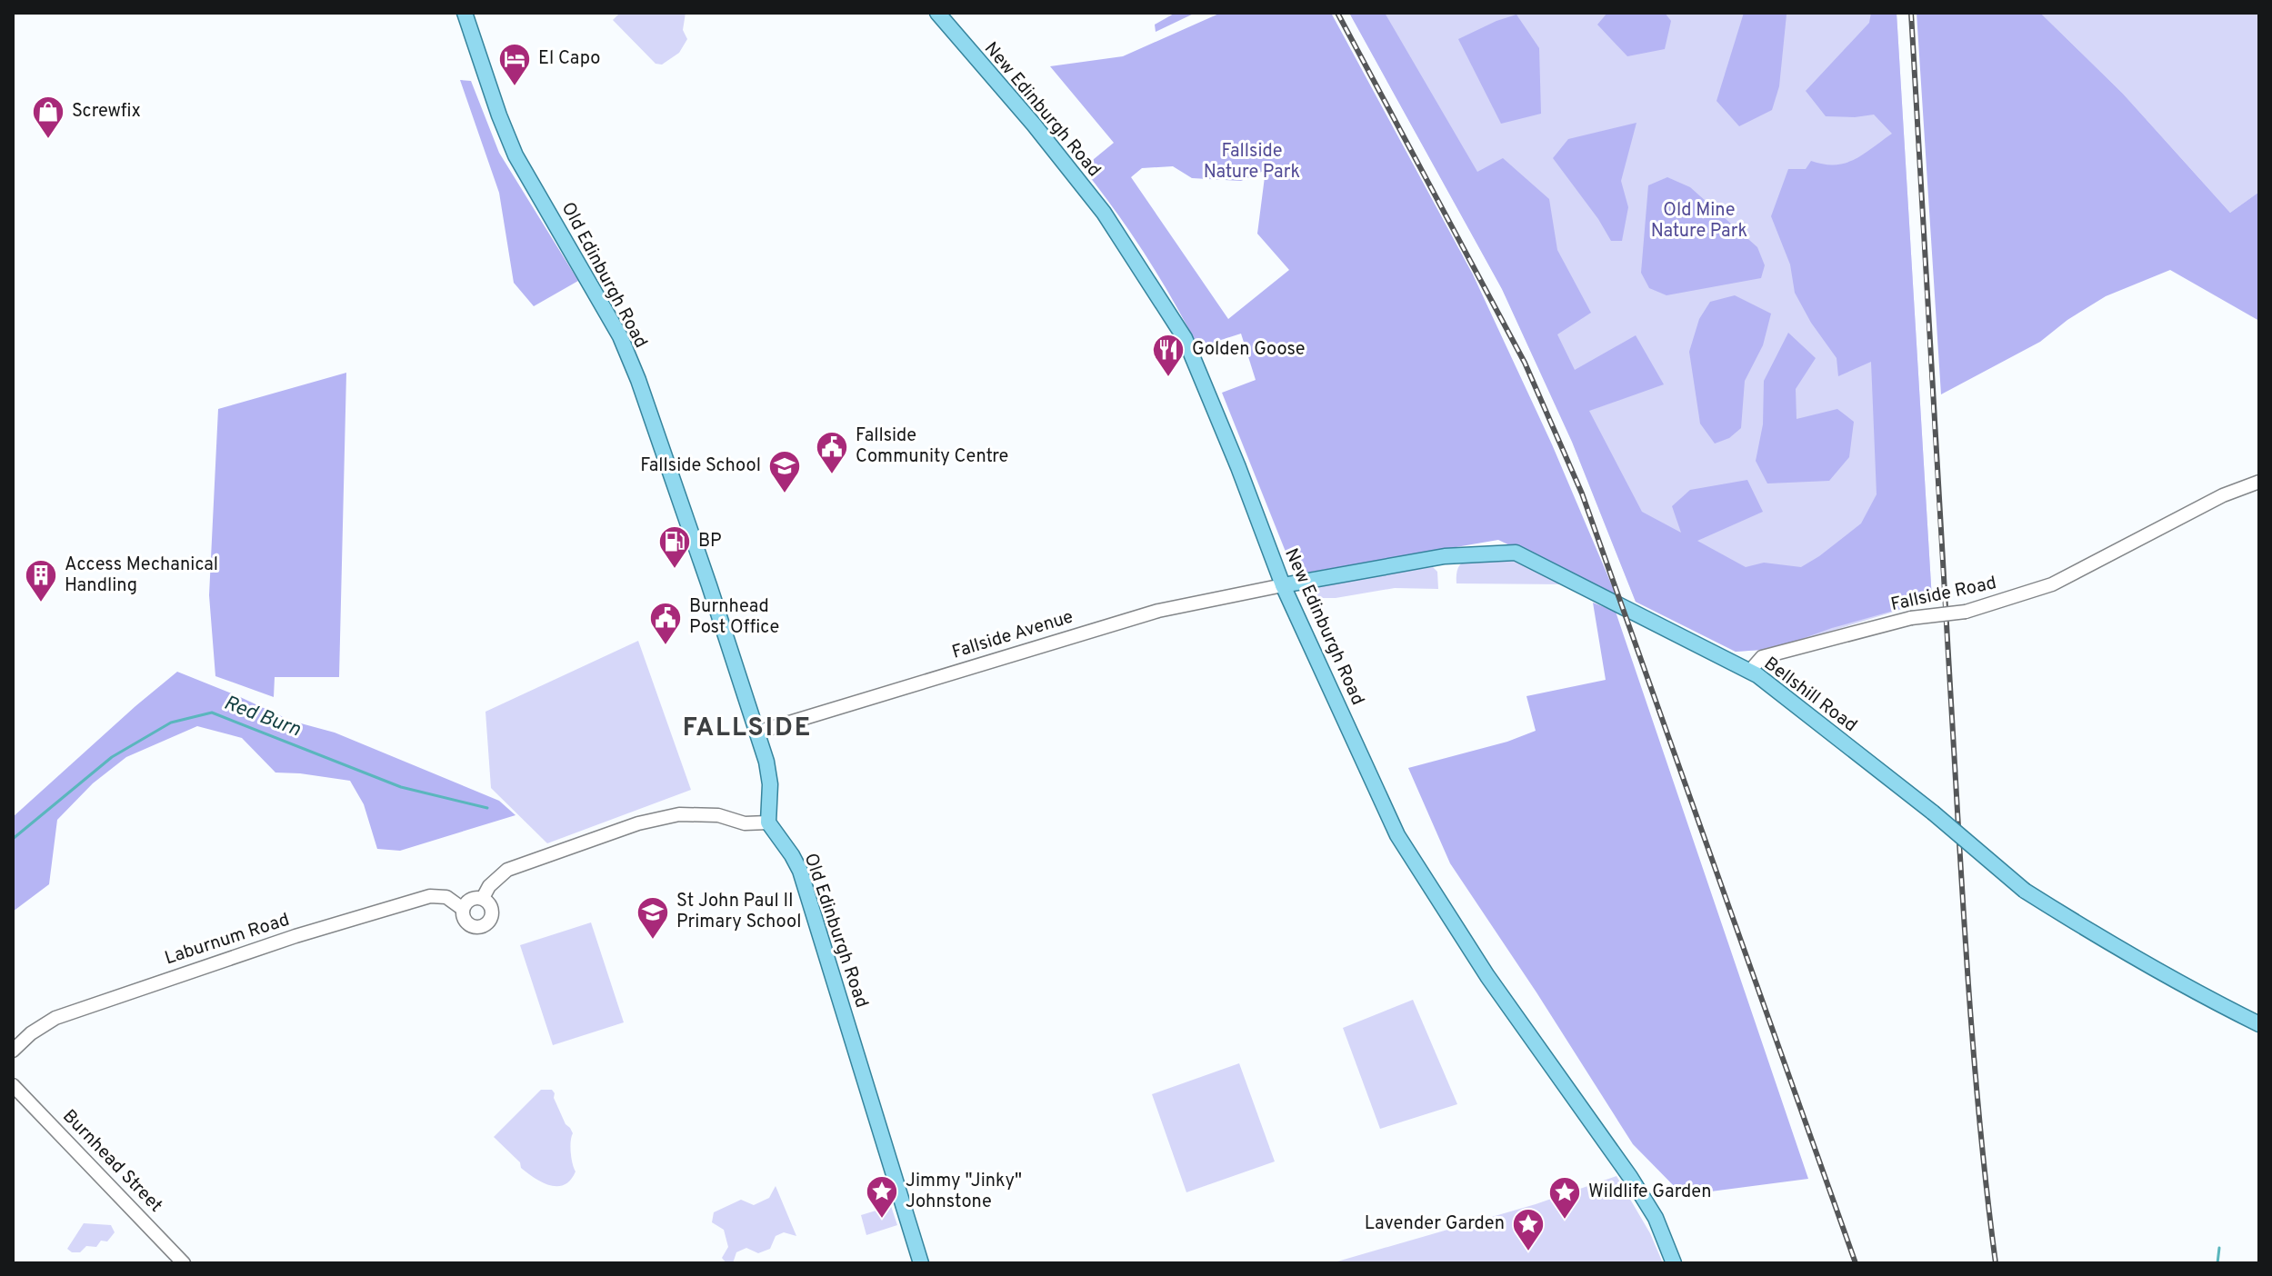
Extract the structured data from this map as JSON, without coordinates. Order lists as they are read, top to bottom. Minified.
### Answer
{"streets":{"main road":["New Edinburgh Road","Old Edinburgh Road","Bellshill Road"],"street":["Fallside Road","Fallside Avenue","Laburnum Road","Burnhead Street"]},"crossings":[["New Edinburgh Road","Fallside Avenue"],["New Edinburgh Road","Bellshill Road"],["Old Edinburgh Road","Fallside Avenue"],["Fallside Road","Bellshill Road"],["Fallside Avenue","Bellshill Road"]],"districts":["FALLSIDE"],"water":["Red Burn"],"parks":["Fallside Nature Park","Old Mine Nature Park"],"places":{"hotel":["El Capo"],"shop":["Screwfix"],"restaurant":["Golden Goose"],"public building":["Fallside Community Centre","Burnhead Post Office"],"school or university":["Fallside School","St John Paul II Primary School"],"fuel station":["BP"],"building":["Access Mechanical Handling"],"place":["Jimmy \"Jinky\" Johnstone","Wildlife Garden","Lavender Garden"]}}
